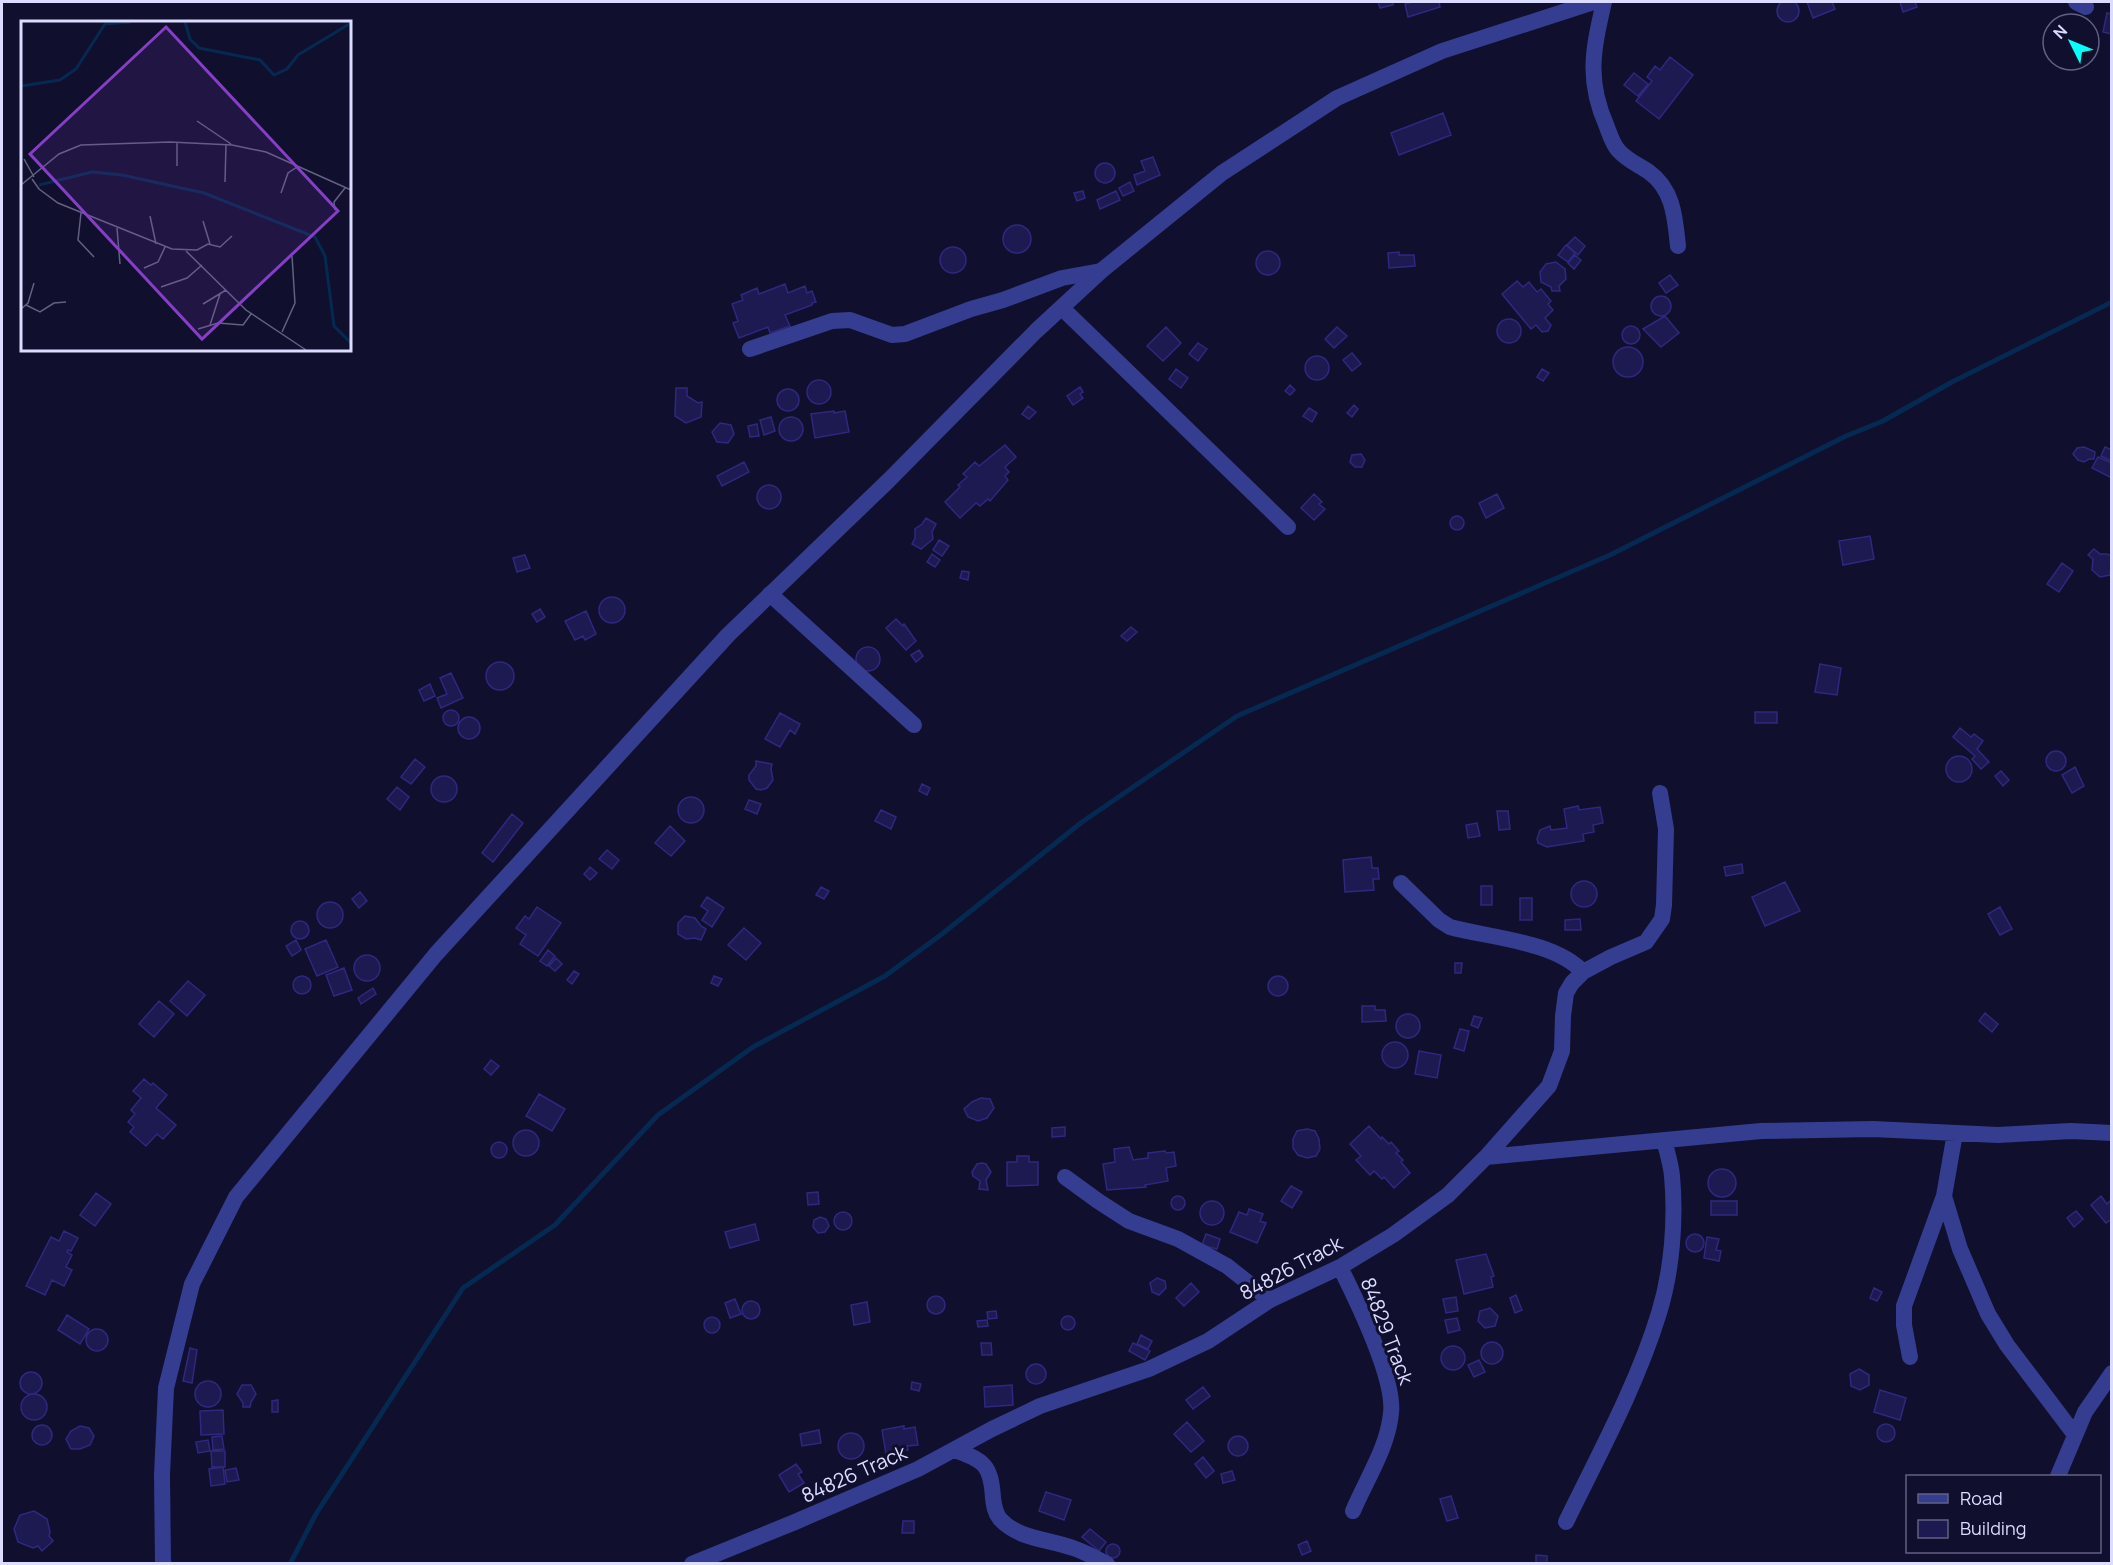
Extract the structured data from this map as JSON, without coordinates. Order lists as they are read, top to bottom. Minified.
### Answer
{"streets":{"street":["84826 Track","84829 Track"]},"crossings":[["84826 Track","84829 Track"]],"legend":["Road","Building"],"north":"top left"}
